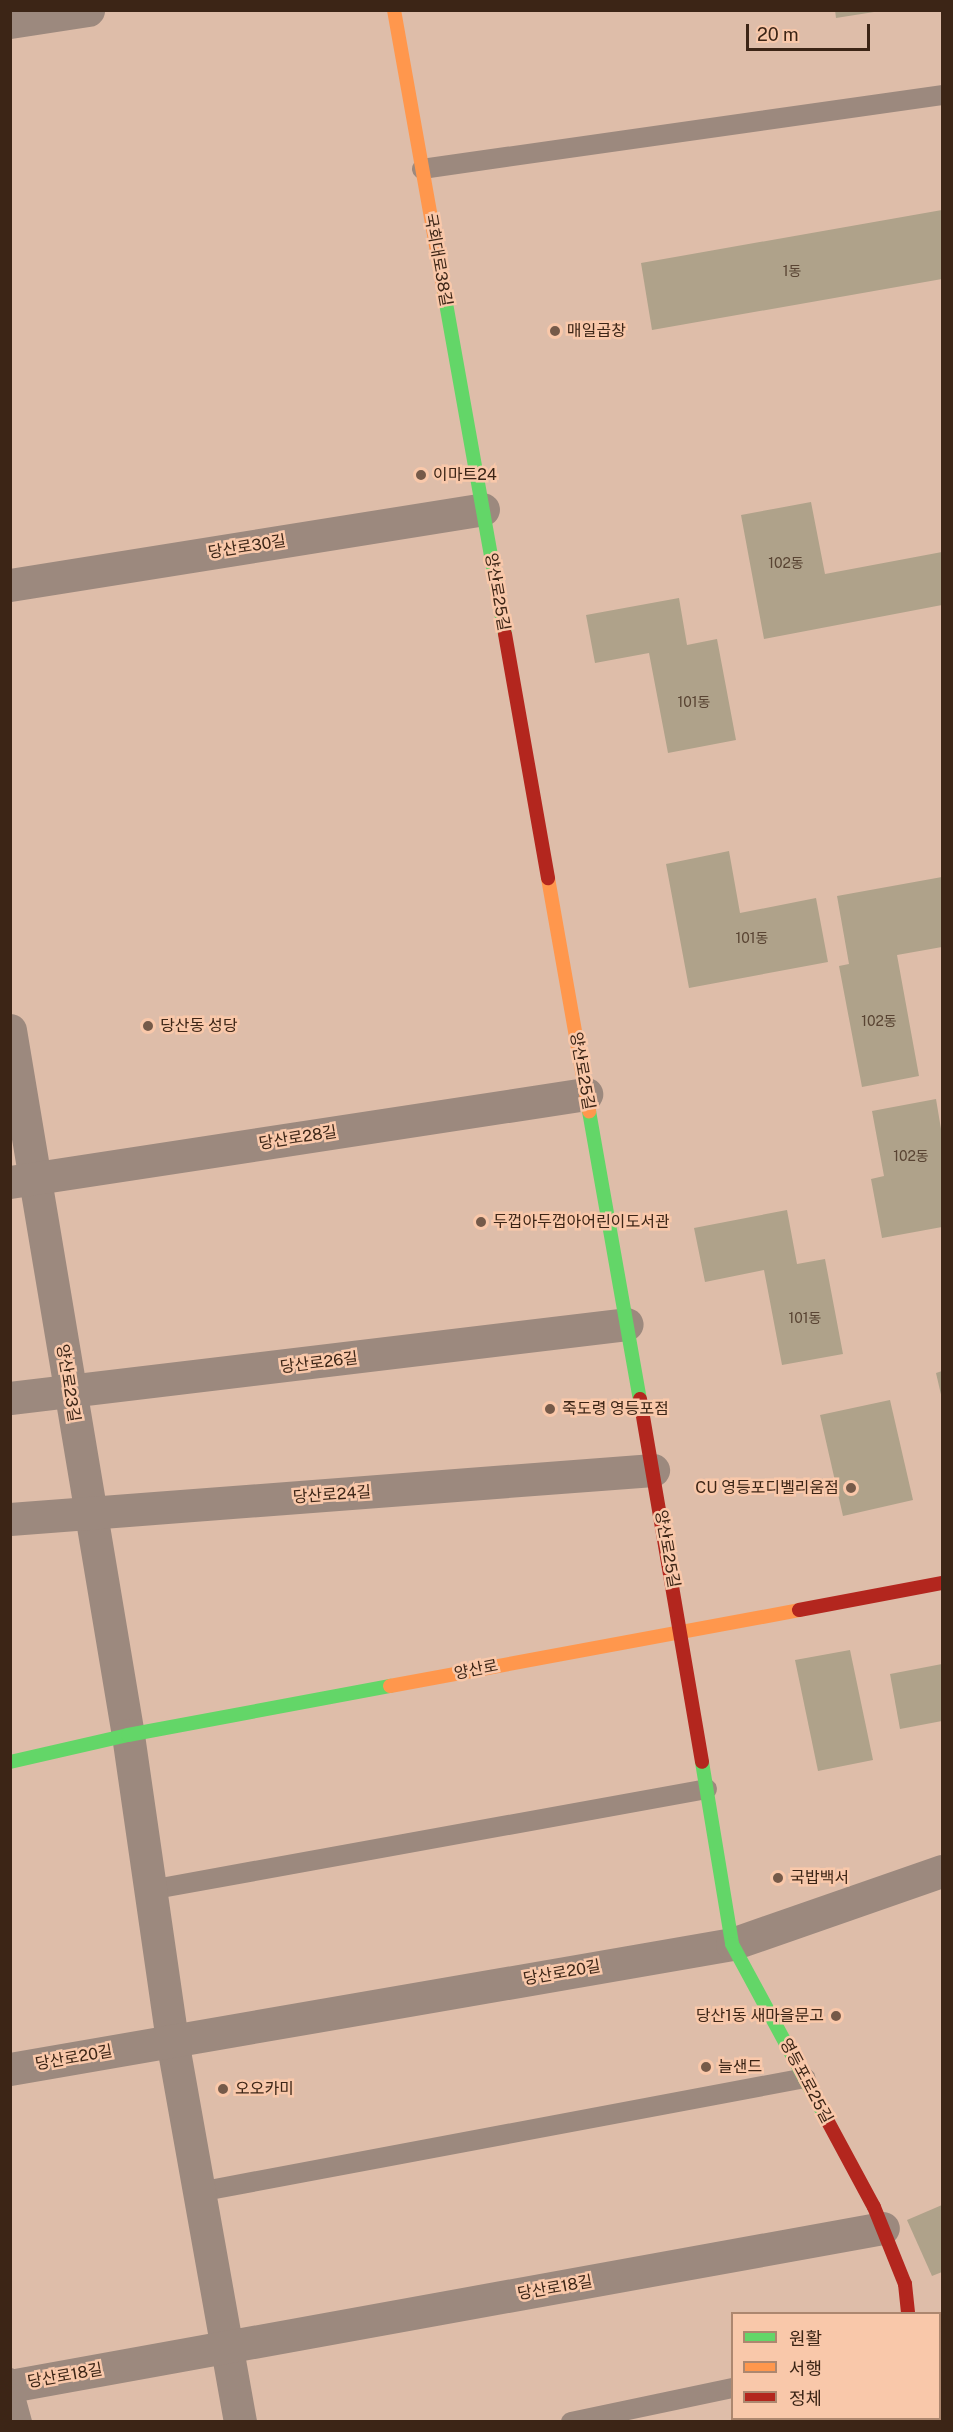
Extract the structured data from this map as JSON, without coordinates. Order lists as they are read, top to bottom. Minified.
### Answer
{"streets":{"street":["국회대로38길","당산로30길","양산로25길","당산로28길","당산로26길","양산로23길","당산로24길","양산로","당산로20길","영등포로25길","당산로18길"]},"crossings":[["국회대로38길","당산로30길"],["국회대로38길","양산로25길"],["당산로30길","양산로25길"],["양산로25길","당산로28길"],["양산로25길","당산로26길"],["양산로25길","당산로24길"],["양산로25길","양산로"],["양산로25길","영등포로25길"],["당산로28길","양산로23길"],["당산로26길","양산로23길"],["양산로23길","당산로24길"],["양산로23길","양산로"],["양산로","영등포로25길"],["당산로20길","영등포로25길"],["영등포로25길","당산로18길"]],"places":["매일곱창","이마트24","당산동 성당","두껍아두껍아어린이도서관","죽도령 영등포점","CU 영등포디벨리움점","국밥백서","당산1동 새마을문고","늘샌드","오오카미"],"house_numbers":["1동","102동","101동","101동","102동","102동","101동"],"legend":["원활","서행","정체"],"scale_bar":"20 m"}
